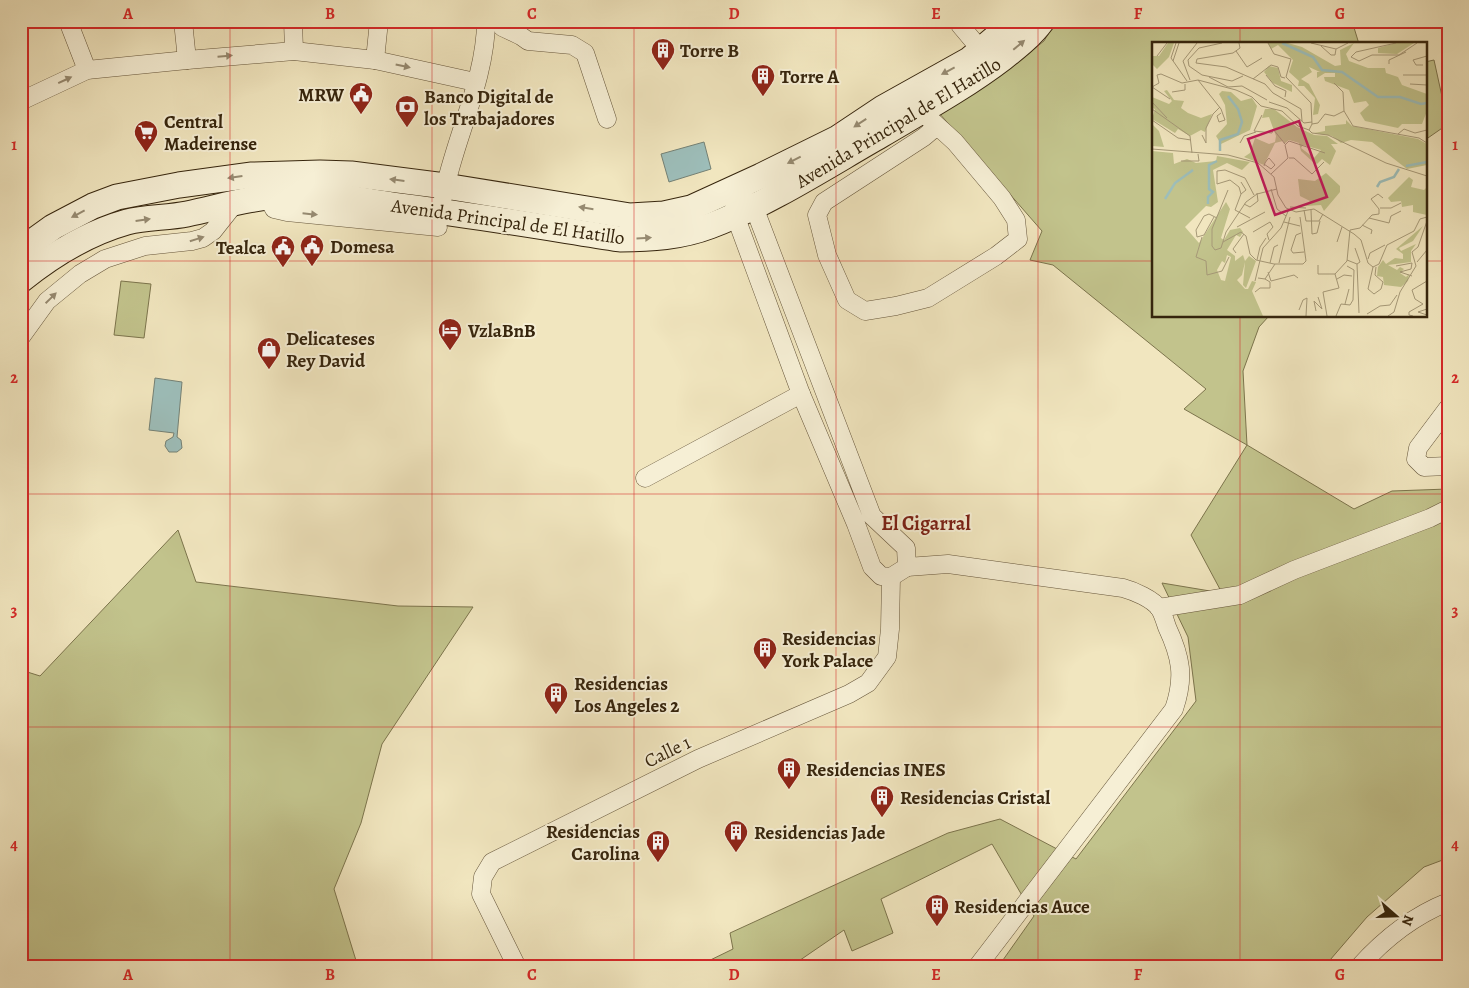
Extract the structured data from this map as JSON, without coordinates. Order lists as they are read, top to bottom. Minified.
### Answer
{"streets":{"main road":["Avenida Principal de El Hatillo"],"street":["Calle 1"]},"districts":["El Cigarral"],"places":{"building":["Torre B","Torre A","Residencias York Palace","Residencias Los Angeles 2","Residencias INES","Residencias Cristal","Residencias Jade","Residencias Carolina","Residencias Auce"],"public building":["MRW","Domesa","Tealca"],"bank":["Banco Digital de los Trabajadores"],"supermarket":["Central Madeirense"],"hotel":["VzlaBnB"],"shop":["Delicateses Rey David"]},"north":"right","grid":{"columns":["A","B","C","D","E","F","G"],"rows":["1","2","3","4"]}}
